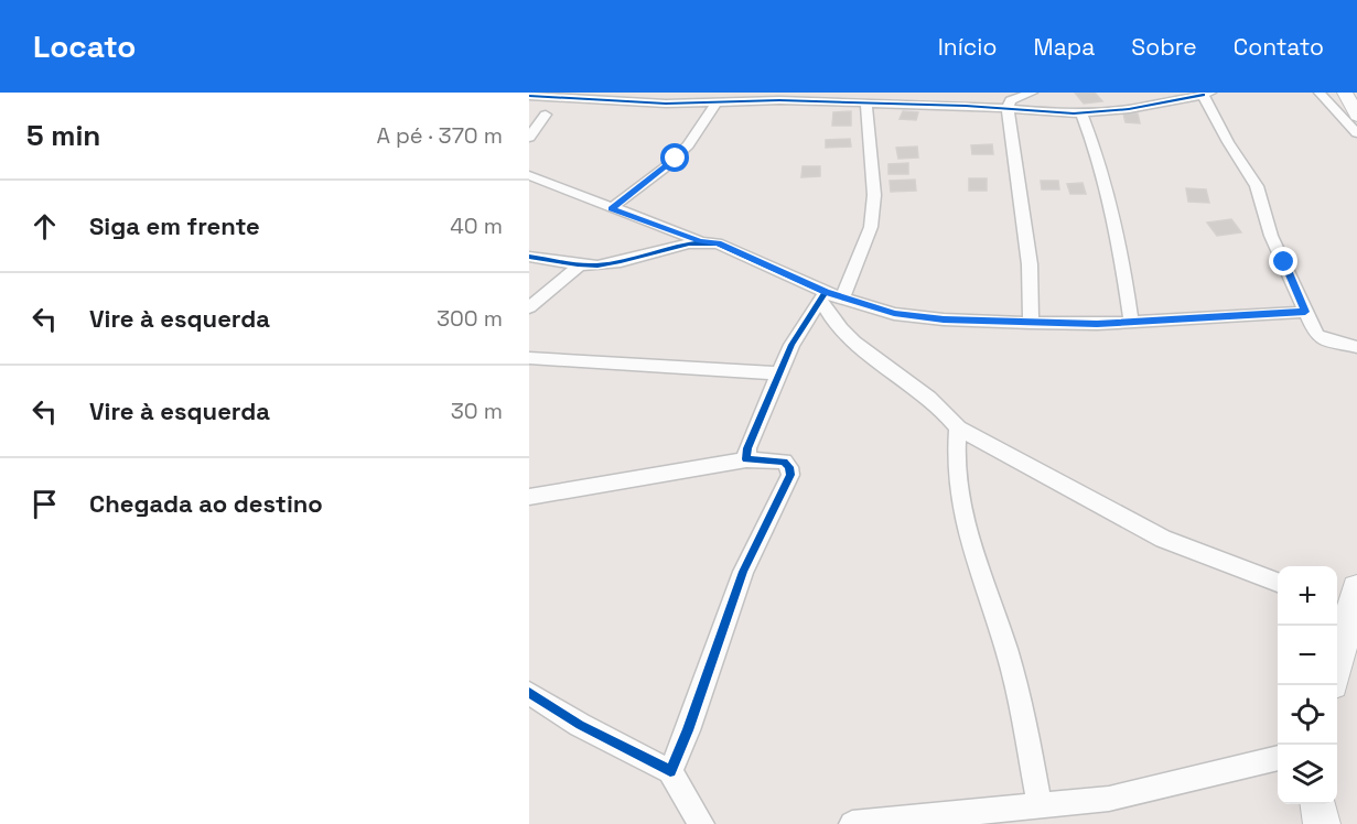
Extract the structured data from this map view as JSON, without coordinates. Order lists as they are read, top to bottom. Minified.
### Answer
{"page":{"header":"Locato","nav":["Início","Mapa","Sobre","Contato"],"heading":["5 min","A pé · 370 m"],"list":[["Siga em frente","40 m"],["Vire à esquerda","300 m"],["Vire à esquerda","30 m"],"Chegada ao destino"],"map_buttons":["+","−"]}}
